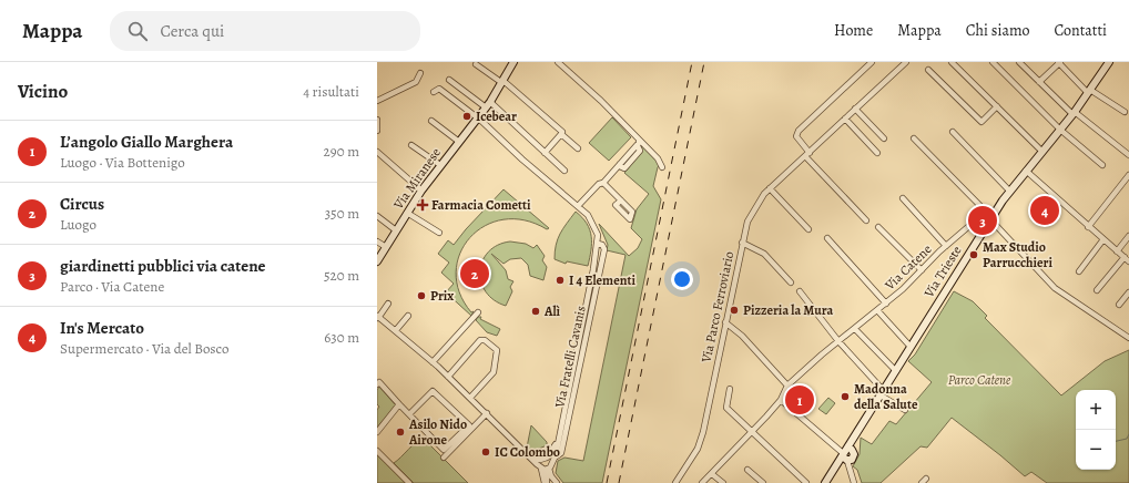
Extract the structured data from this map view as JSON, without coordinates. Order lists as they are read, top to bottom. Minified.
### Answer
{"streets":{"street":["Via Miranese","Via Catene","Via Trieste","Via Parco Ferroviario","Via Fratelli Cavanis"]},"crossings":[["Via Miranese","Via Fratelli Cavanis"]],"parks":["Parco Catene"],"places":{"other":["Icebear","Max Studio Parrucchieri","I 4 Elementi","Prix","Pizzeria la Mura","Alì","Madonna della Salute","Asilo Nido Airone","IC Colombo"],"health":["Farmacia Cometti"]},"page":{"header":"Mappa","search":"Cerca qui","nav":["Home","Mappa","Chi siamo","Contatti"],"heading":["Vicino","4 risultati"],"list":[{"mark":"1","name":"L’angolo Giallo Marghera","note":"Luogo · Via Bottenigo","value":"290 m"},{"mark":"2","name":"Circus","note":"Luogo","value":"350 m"},{"mark":"3","name":"giardinetti pubblici via catene","note":"Parco · Via Catene","value":"520 m"},{"mark":"4","name":"In's Mercato","note":"Supermercato · Via del Bosco","value":"630 m"}],"pins":["4","3","2","1"],"map_buttons":["+","−"]}}
